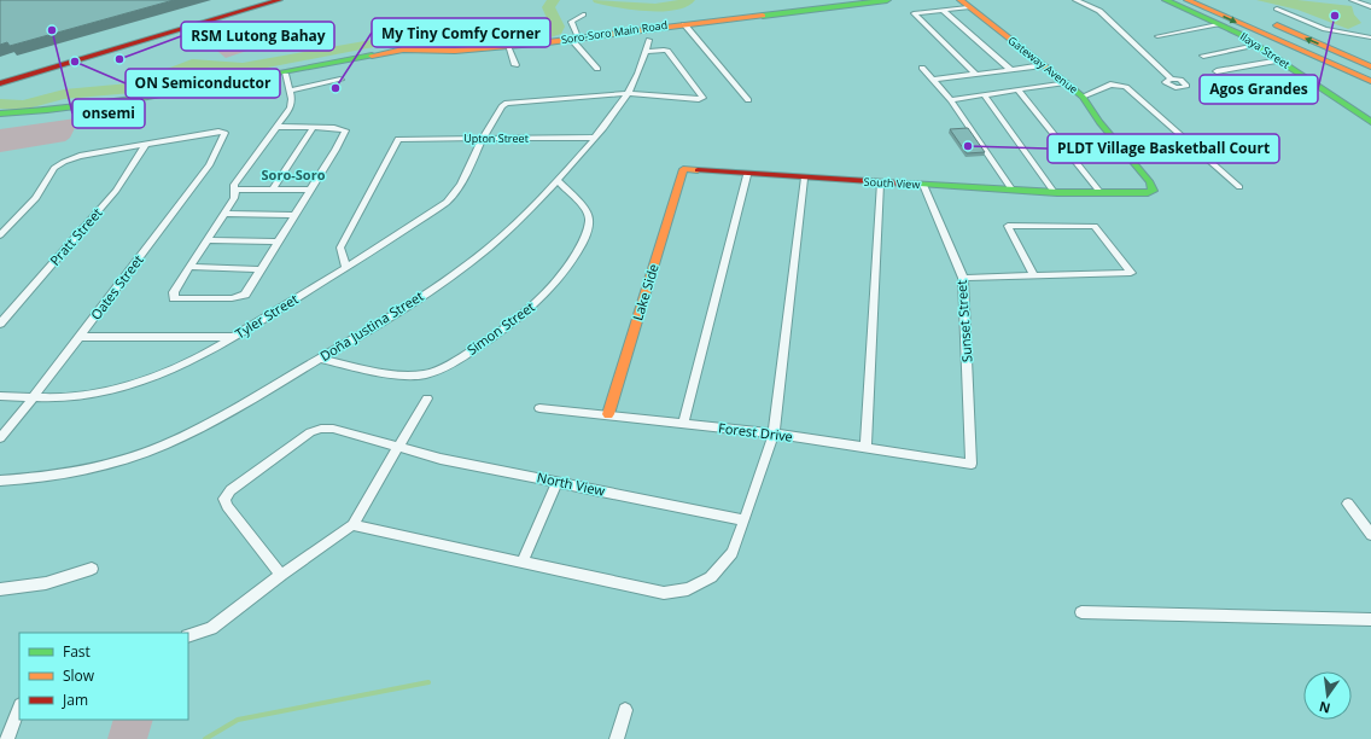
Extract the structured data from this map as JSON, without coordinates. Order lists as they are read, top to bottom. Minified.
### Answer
{"streets":{"main road":["Soro-Soro Main Road","Ilaya Street","Gateway Avenue","South View","Lake Side"],"street":["Upton Street","Pratt Street","Oates Street","Tyler Street","Sunset Street","Doña Justina Street","Simon Street","Forest Drive","North View"]},"crossings":[["Gateway Avenue","South View"],["Upton Street","Tyler Street"],["Upton Street","Doña Justina Street"],["South View","Lake Side"],["South View","Sunset Street"],["Pratt Street","Oates Street"],["Oates Street","Tyler Street"],["Lake Side","Forest Drive"],["Tyler Street","Doña Justina Street"],["Sunset Street","Forest Drive"],["Doña Justina Street","Simon Street"]],"districts":["Soro-Soro"],"places":["Agos Grandes","onsemi","RSM Lutong Bahay","ON Semiconductor","My Tiny Comfy Corner","PLDT Village Basketball Court"],"legend":["Fast","Slow","Jam"],"north":"bottom"}
